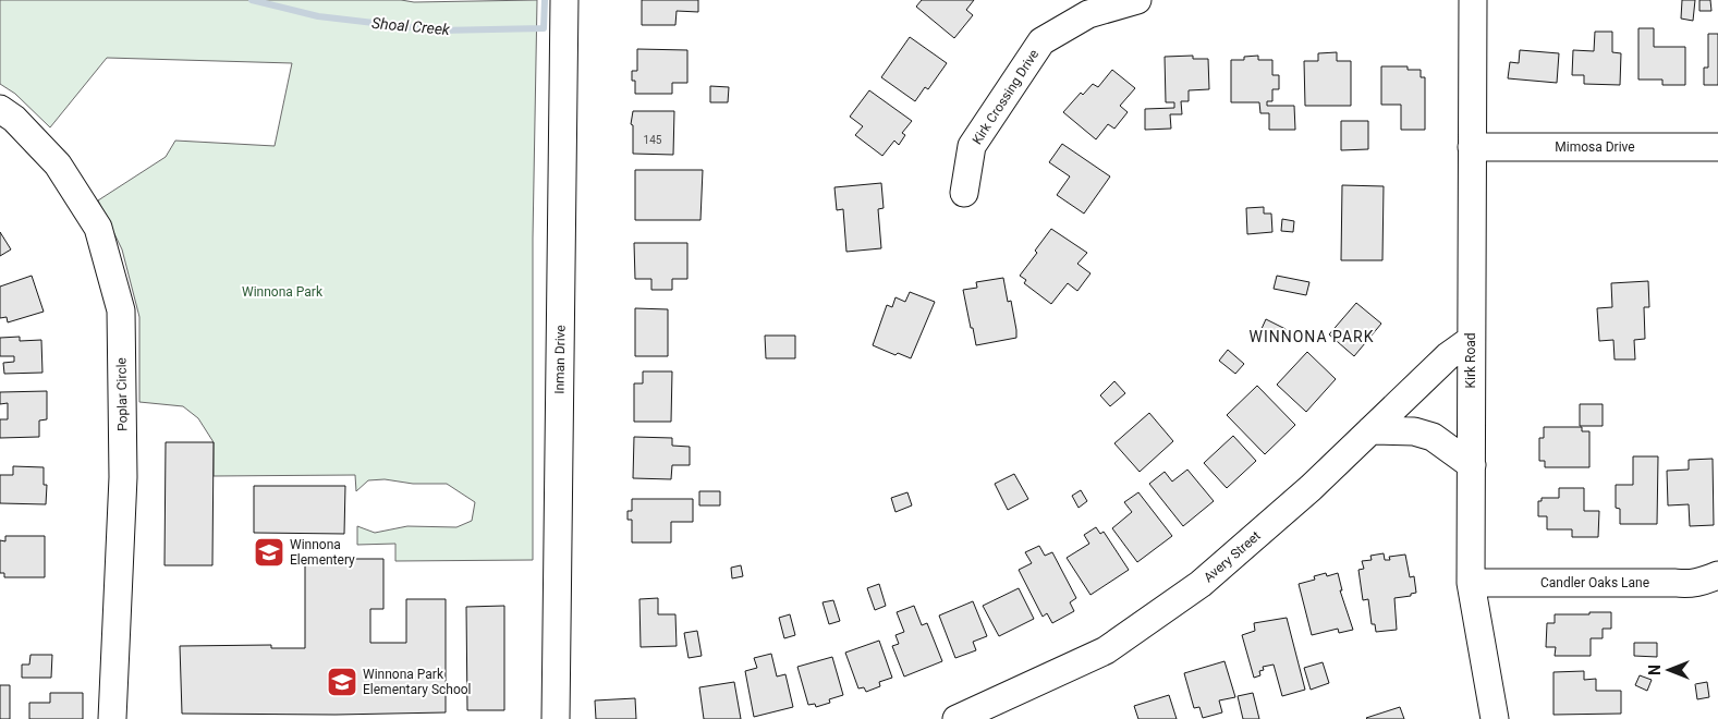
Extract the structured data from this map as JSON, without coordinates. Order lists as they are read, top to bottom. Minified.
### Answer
{"streets":{"street":["Kirk Crossing Drive","Mimosa Drive","Inman Drive","Kirk Road","Poplar Circle","Avery Street","Candler Oaks Lane"]},"crossings":[["Mimosa Drive","Kirk Road"],["Kirk Road","Avery Street"],["Kirk Road","Candler Oaks Lane"]],"districts":["WINNONA PARK"],"water":["Shoal Creek"],"parks":["Winnona Park"],"places":{"school or university":["Winnona Elementery","Winnona Park Elementary School"]},"house_numbers":["145"],"north":"left"}
